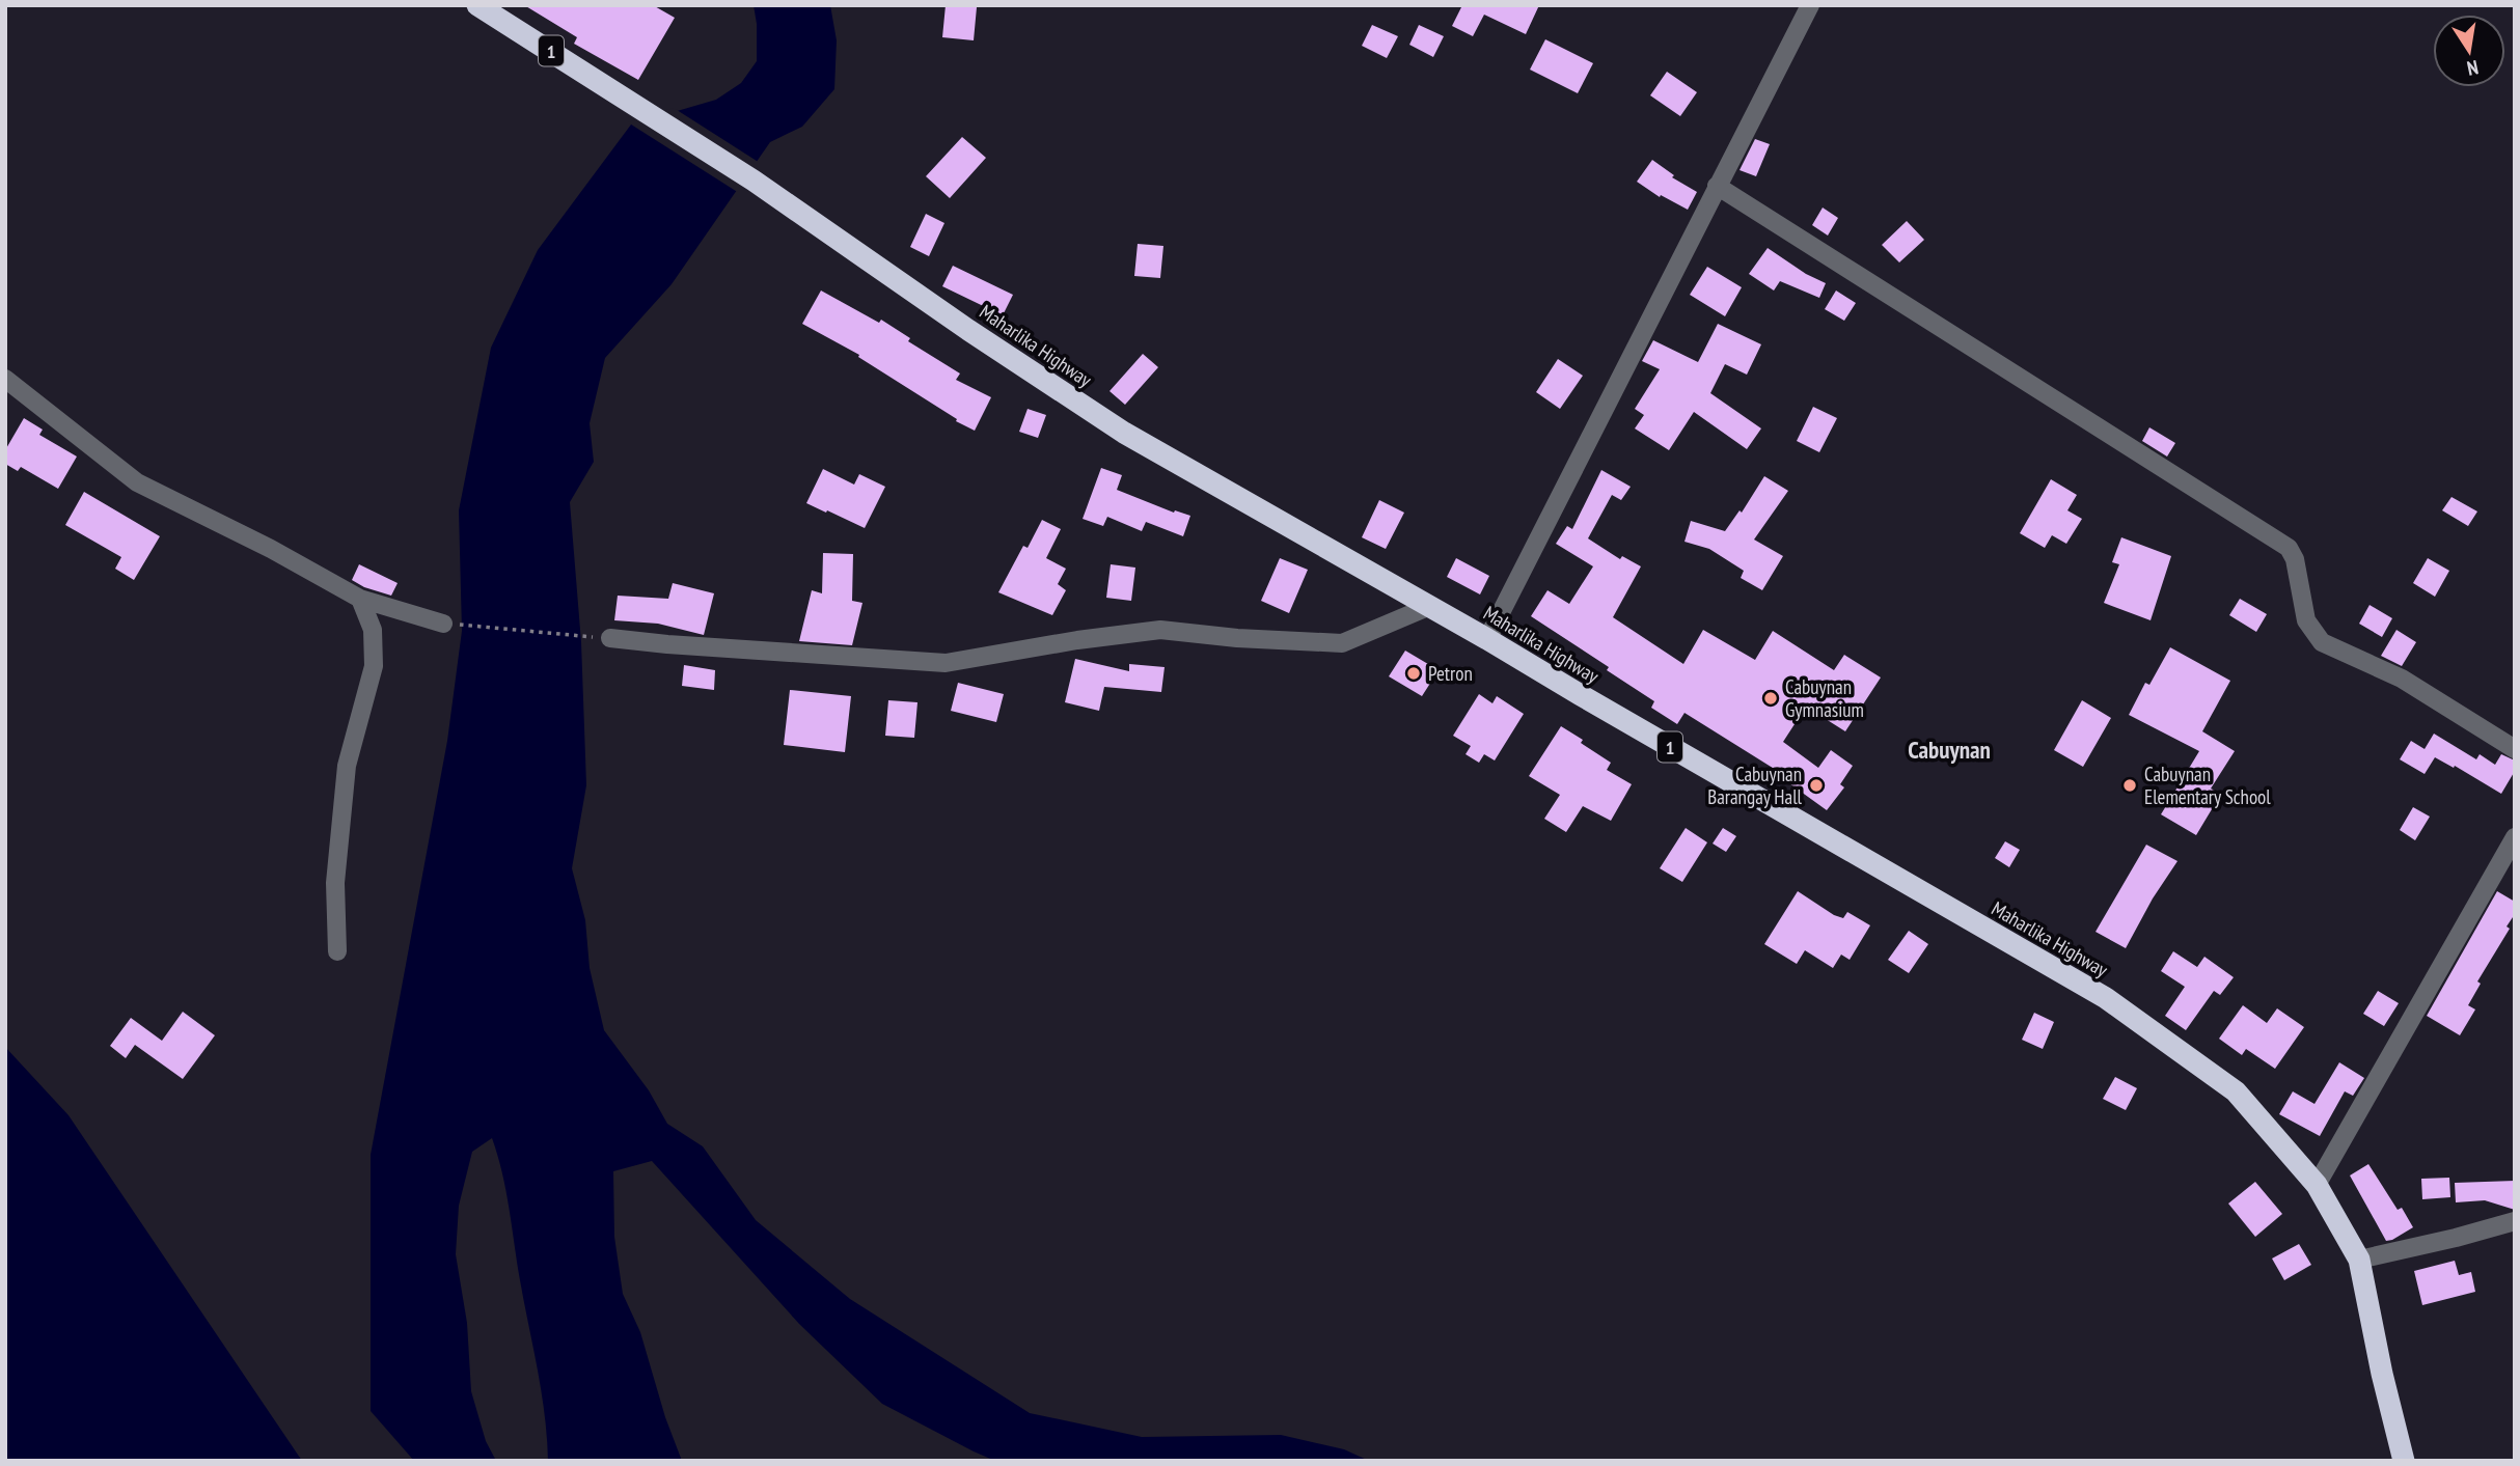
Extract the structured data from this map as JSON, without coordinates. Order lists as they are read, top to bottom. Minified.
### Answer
{"streets":{"highway":["1","Maharlika Highway"]},"districts":["Cabuynan"],"places":["Petron","Cabuynan Gymnasium","Cabuynan Barangay Hall","Cabuynan Elementary School"],"north":"bottom"}
